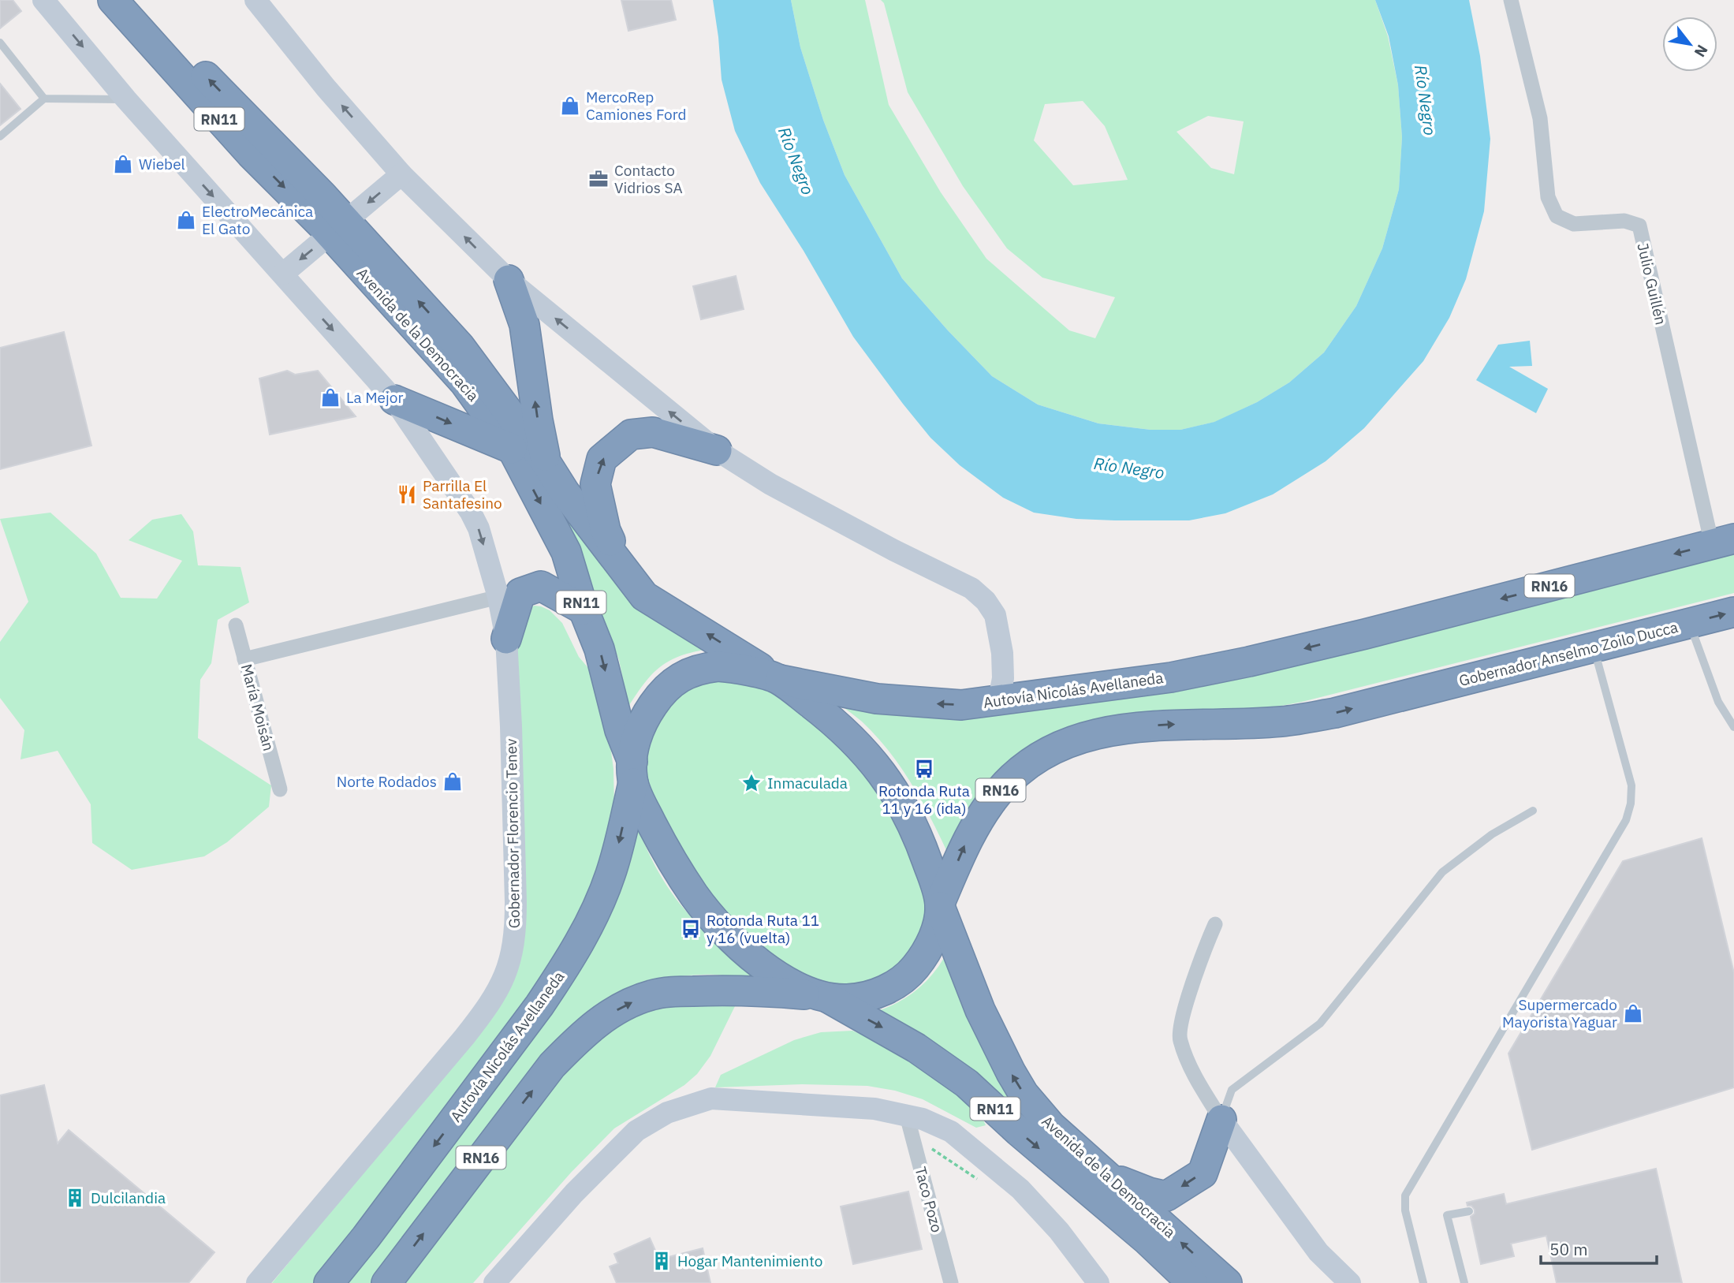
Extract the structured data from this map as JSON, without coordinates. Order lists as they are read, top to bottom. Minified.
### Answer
{"streets":{"highway":["RN11","Avenida de la Democracia","RN16","Gobernador Anselmo Zoilo Ducca","Autovía Nicolás Avellaneda"],"street":["Julio Guillén","María Moisán","Gobernador Florencio Tenev","Taco Pozo"]},"crossings":[["RN11","Avenida de la Democracia"],["RN11","RN16"],["RN11","Gobernador Anselmo Zoilo Ducca"],["RN11","Autovía Nicolás Avellaneda"],["Julio Guillén","Autovía Nicolás Avellaneda"],["Avenida de la Democracia","RN16"],["Avenida de la Democracia","Gobernador Anselmo Zoilo Ducca"],["Avenida de la Democracia","Autovía Nicolás Avellaneda"]],"one_way":["Gobernador Anselmo Zoilo Ducca"],"water":["Río Negro"],"places":{"shop":["MercoRep Camiones Ford","Wiebel","ElectroMecánica El Gato","La Mejor","Norte Rodados","Supermercado Mayorista Yaguar"],"office":["Contacto Vidrios SA"],"restaurant":["Parrilla El Santafesino"],"bus stop":["Rotonda Ruta 11 y 16 (ida)","Rotonda Ruta 11 y 16 (vuelta)"],"place":["Inmaculada"],"building":["Dulcilandia","Hogar Mantenimiento"]},"scale_bar":"50 m","north":"bottom right"}
